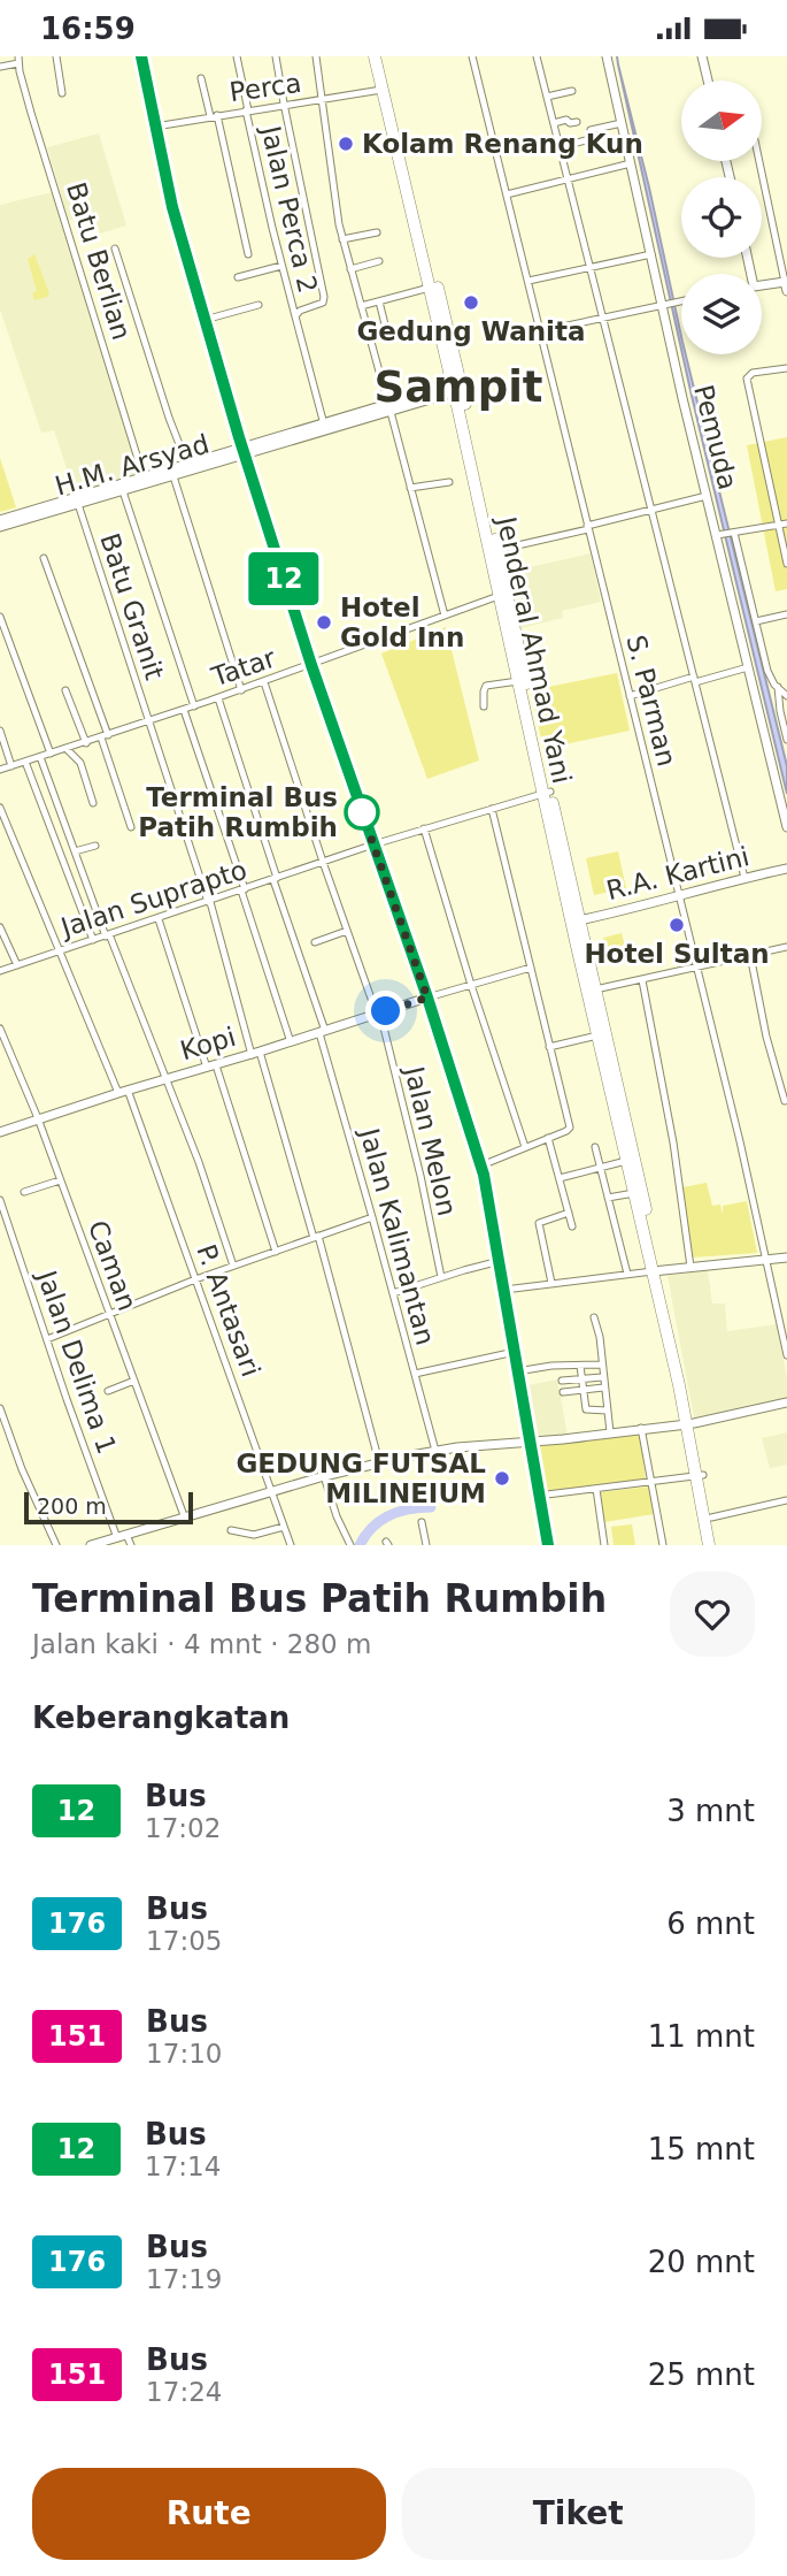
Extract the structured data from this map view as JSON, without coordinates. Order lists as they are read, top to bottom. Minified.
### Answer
{"streets":{"highway":["Jenderal Ahmad Yani"],"street":["Perca","Jalan Perca 2","Batu Berlian","Pemuda","H.M. Arsyad","Batu Granit","Tatar","S. Parman","R.A. Kartini","Jalan Suprapto","Kopi","Jalan Melon","Jalan Kalimantan","Caman","P. Antasari","Jalan Delima 1"]},"crossings":[["Perca","Jalan Perca 2"],["Perca","Jenderal Ahmad Yani"],["Jalan Perca 2","H.M. Arsyad"],["Batu Berlian","H.M. Arsyad"],["H.M. Arsyad","Batu Granit"],["H.M. Arsyad","Jenderal Ahmad Yani"],["Batu Granit","Tatar"],["Batu Granit","Jalan Suprapto"],["Batu Granit","Kopi"],["Jenderal Ahmad Yani","Tatar"],["Jenderal Ahmad Yani","R.A. Kartini"],["Jenderal Ahmad Yani","Jalan Suprapto"],["Tatar","Jalan Melon"],["Tatar","Jalan Kalimantan"],["S. Parman","R.A. Kartini"],["Jalan Suprapto","Jalan Melon"],["Jalan Suprapto","Jalan Kalimantan"],["Jalan Suprapto","P. Antasari"],["Kopi","Jalan Melon"],["Kopi","Jalan Kalimantan"],["Kopi","Caman"],["Kopi","P. Antasari"]],"districts":["Sampit"],"places":["Kolam Renang Kun","Gedung Wanita","Hotel Gold Inn","Terminal Bus Patih Rumbih","Hotel Sultan","GEDUNG FUTSAL MILINEIUM"],"lines":["bus line 12"],"scale_bar":"200 m","north":"right","page":{"status":"16:59","on_map":"12","scale":"200 m","heading":[["Terminal Bus Patih Rumbih","Jalan kaki · 4 mnt · 280 m"],"Keberangkatan"],"list":[{"mark":"12","name":"Bus","note":"17:02","value":"3 mnt"},{"mark":"176","name":"Bus","note":"17:05","value":"6 mnt"},{"mark":"151","name":"Bus","note":"17:10","value":"11 mnt"},{"mark":"12","name":"Bus","note":"17:14","value":"15 mnt"},{"mark":"176","name":"Bus","note":"17:19","value":"20 mnt"},{"mark":"151","name":"Bus","note":"17:24","value":"25 mnt"}],"buttons":["Rute","Tiket"]}}
